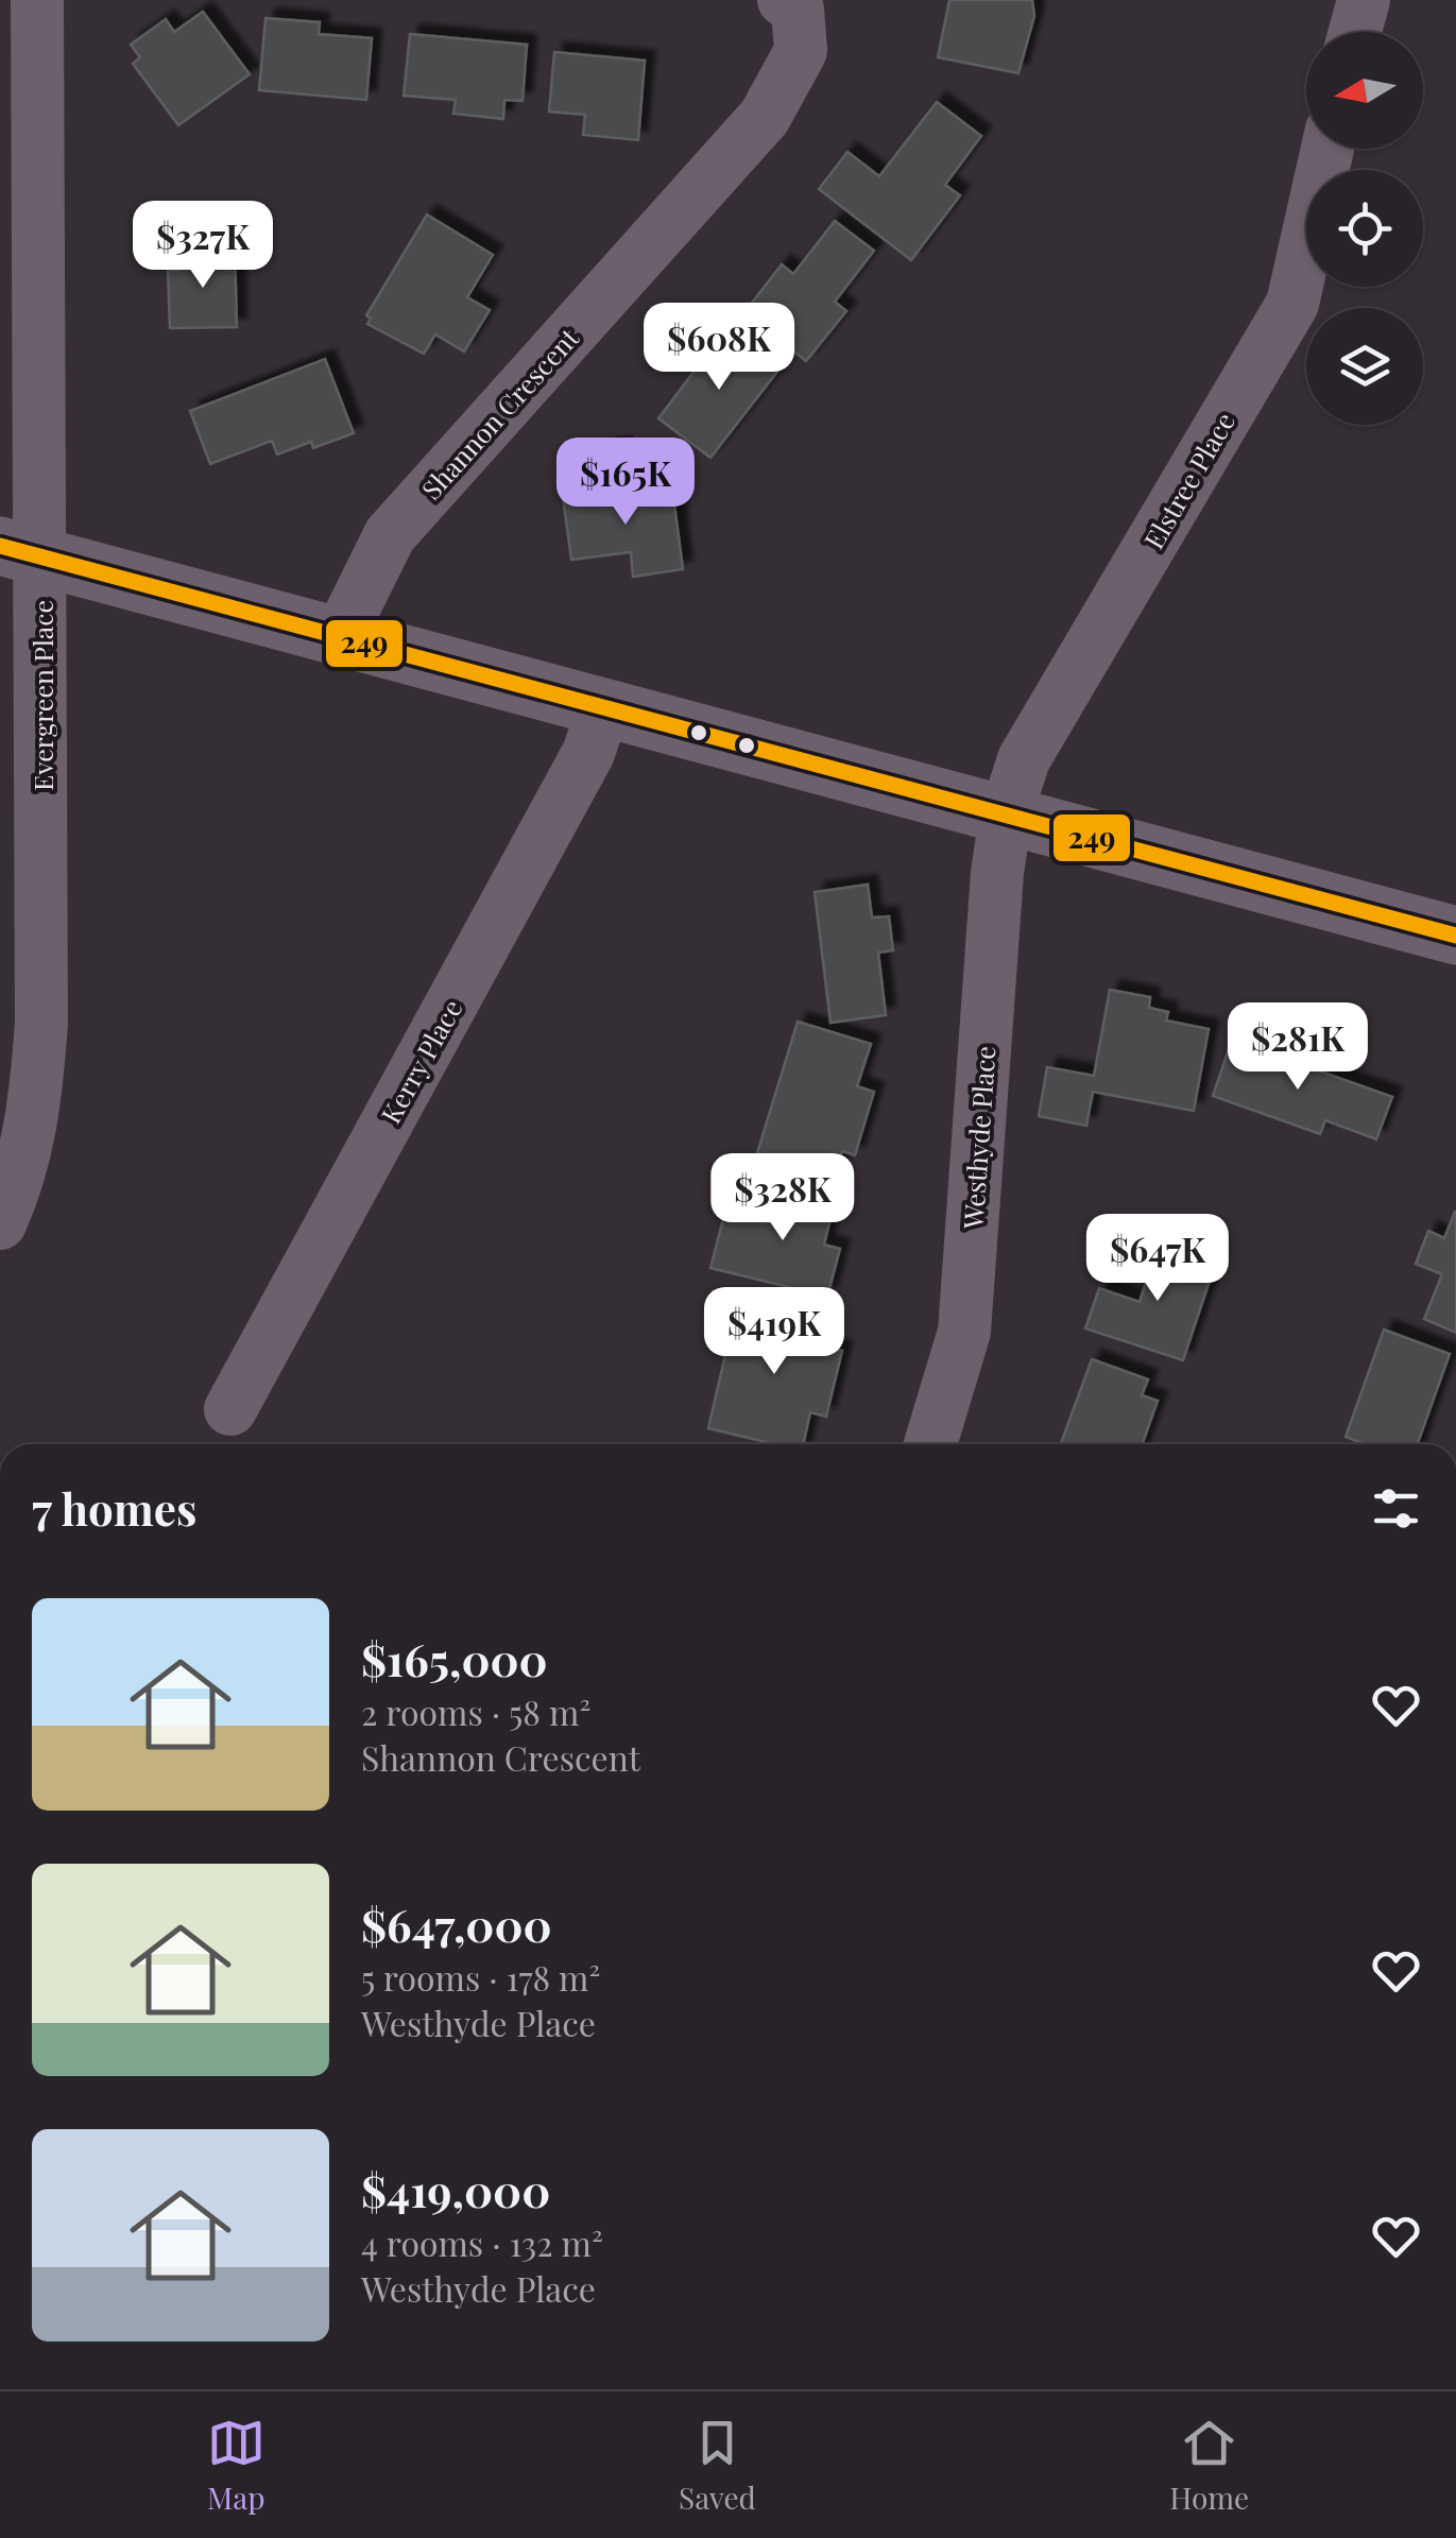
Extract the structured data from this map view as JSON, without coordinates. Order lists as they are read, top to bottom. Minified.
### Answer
{"streets":{"street":["Shannon Crescent","Elstree Place","Evergreen Place","Kerry Place","Westhyde Place"]},"crossings":[["Elstree Place","Westhyde Place"]],"lines":["transit line 249"],"north":"left","page":{"price":["$327K","$608K","$165K","$281K","$328K","$647K","$419K"],"heading":"7 homes","list":[{"name":"$165,000","note":"2 rooms · 58 m² · Shannon Crescent"},{"name":"$647,000","note":"5 rooms · 178 m² · Westhyde Place"},{"name":"$419,000","note":"4 rooms · 132 m² · Westhyde Place"}],"tabs":["Map","Saved","Home"]}}
